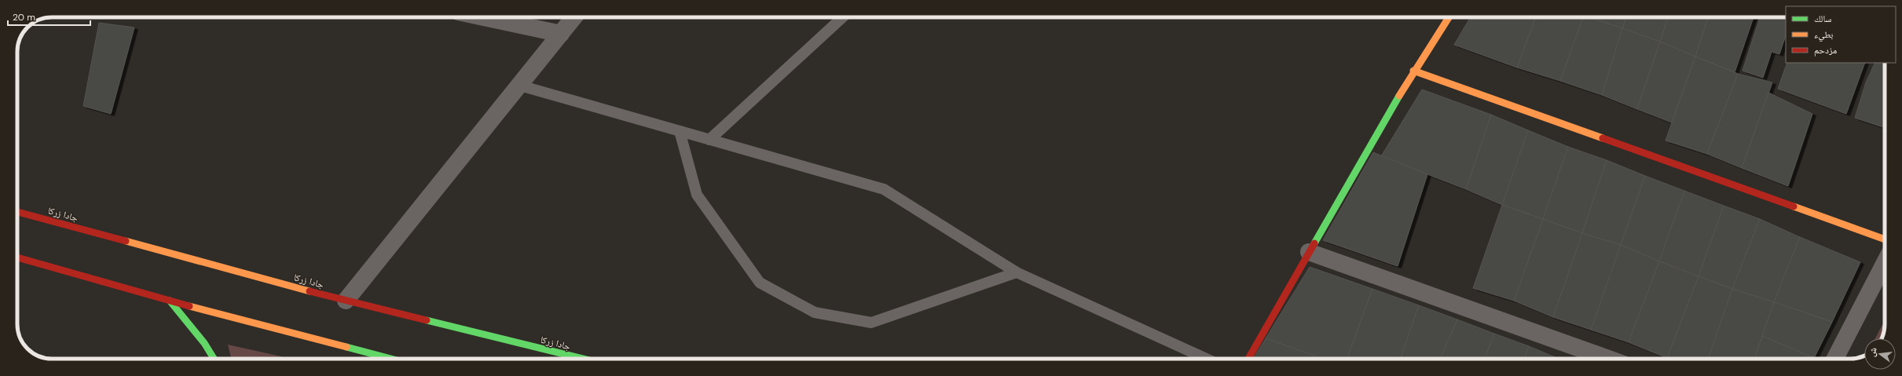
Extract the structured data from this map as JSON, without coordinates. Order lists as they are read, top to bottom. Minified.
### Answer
{"streets":{"main road":["جادا زرکا"]},"legend":["سالك","بطيء","مزدحم"],"scale_bar":"20 m","north":"left"}
